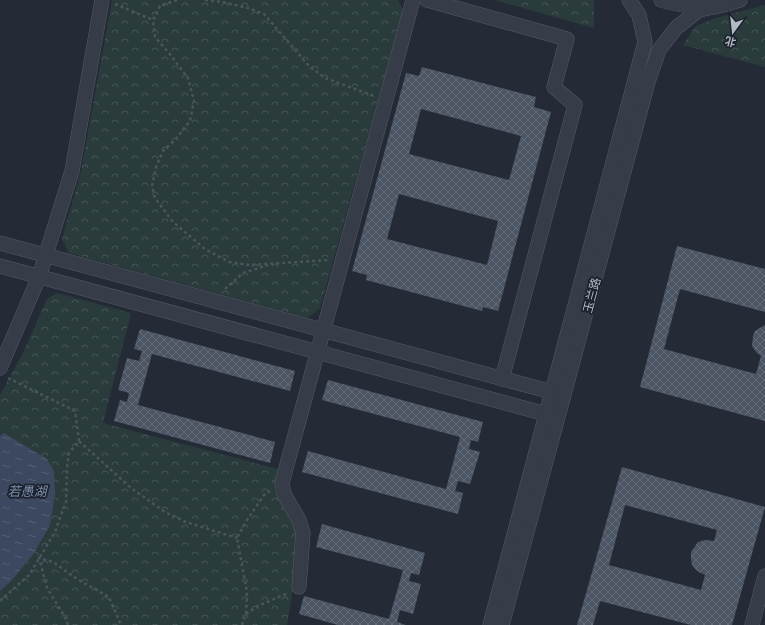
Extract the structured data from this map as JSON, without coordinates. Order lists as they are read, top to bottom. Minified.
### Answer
{"streets":{"street":["玉兰路"]},"water":["若愚湖"],"north":"bottom"}
